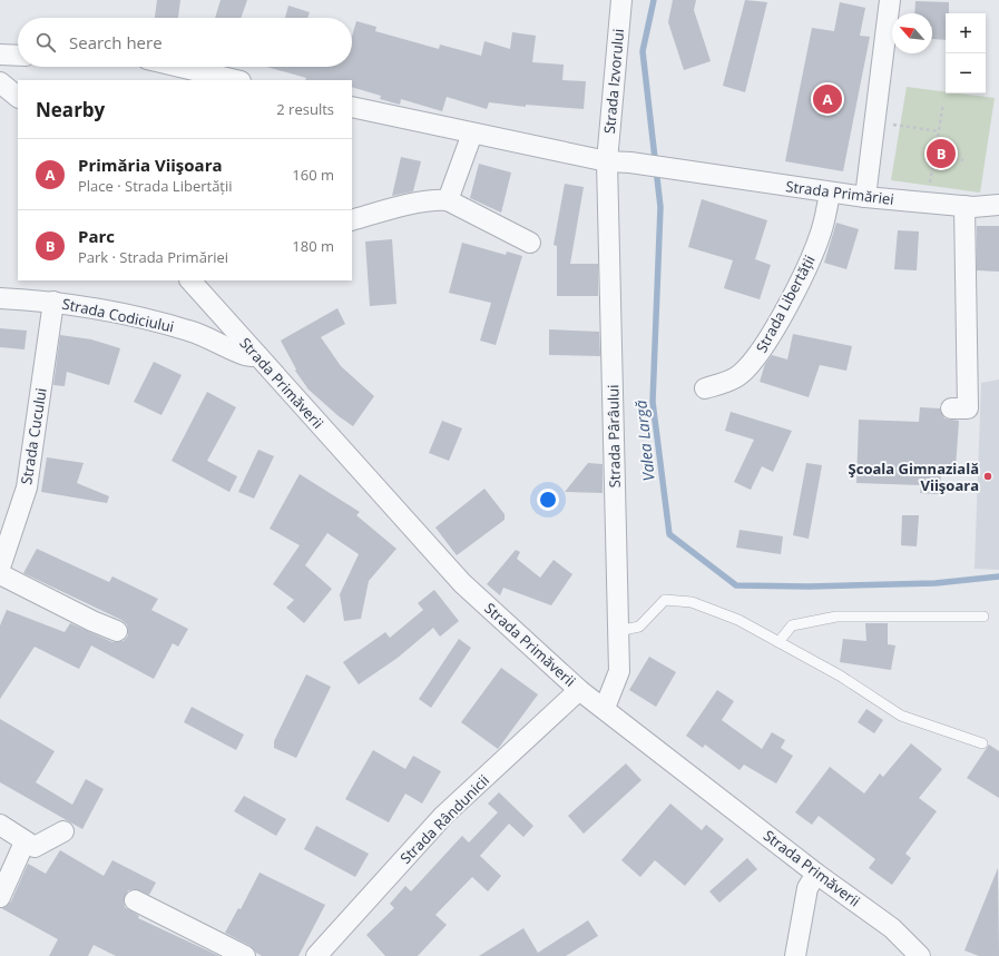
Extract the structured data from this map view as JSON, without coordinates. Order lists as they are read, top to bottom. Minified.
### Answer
{"streets":{"street":["Strada Izvorului","Strada Primăriei","Strada Libertății","Strada Codiciului","Strada Primăverii","Strada Cucului","Strada Pârâului","Strada Rândunicii"]},"crossings":[["Strada Izvorului","Strada Primăriei"],["Strada Izvorului","Strada Pârâului"],["Strada Primăriei","Strada Libertății"],["Strada Primăriei","Strada Pârâului"],["Strada Codiciului","Strada Primăverii"],["Strada Codiciului","Strada Cucului"],["Strada Primăverii","Strada Pârâului"],["Strada Primăverii","Strada Rândunicii"]],"water":["Valea Largă"],"places":["Şcoala Gimnazială Viişoara"],"north":"top left","page":{"map_buttons":["+","−"],"search":"Search here","heading":["Nearby","2 results"],"pins":["A","B"],"list":[{"mark":"A","name":"Primăria Viişoara","note":"Place · Strada Libertății","value":"160 m"},{"mark":"B","name":"Parc","note":"Park · Strada Primăriei","value":"180 m"}]}}
